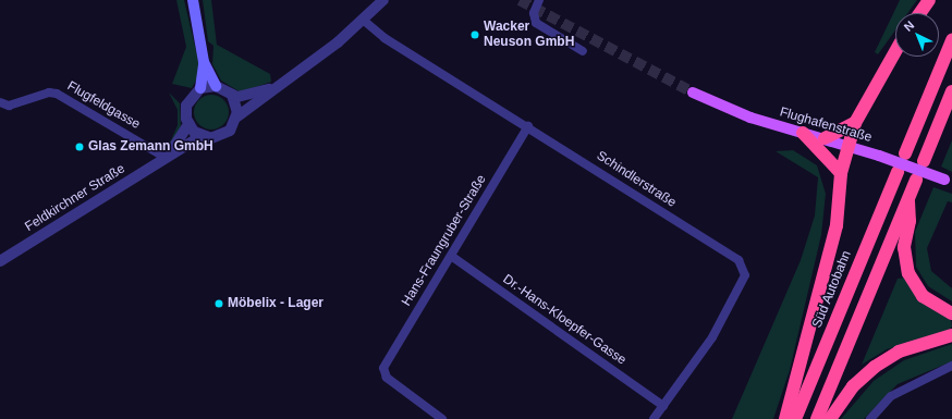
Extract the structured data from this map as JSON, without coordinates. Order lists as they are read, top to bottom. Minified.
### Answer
{"streets":{"highway":["Süd Autobahn"],"main road":["Flughafenstraße"],"street":["Flugfeldgasse","Schindlerstraße","Feldkirchner Straße","Hans-Fraungruber-Straße","Dr.-Hans-Kloepfer-Gasse"]},"crossings":[["Flugfeldgasse","Feldkirchner Straße"],["Schindlerstraße","Hans-Fraungruber-Straße"],["Schindlerstraße","Dr.-Hans-Kloepfer-Gasse"],["Hans-Fraungruber-Straße","Dr.-Hans-Kloepfer-Gasse"]],"places":["Wacker Neuson GmbH","Glas Zemann GmbH","Möbelix - Lager"],"north":"top left"}
